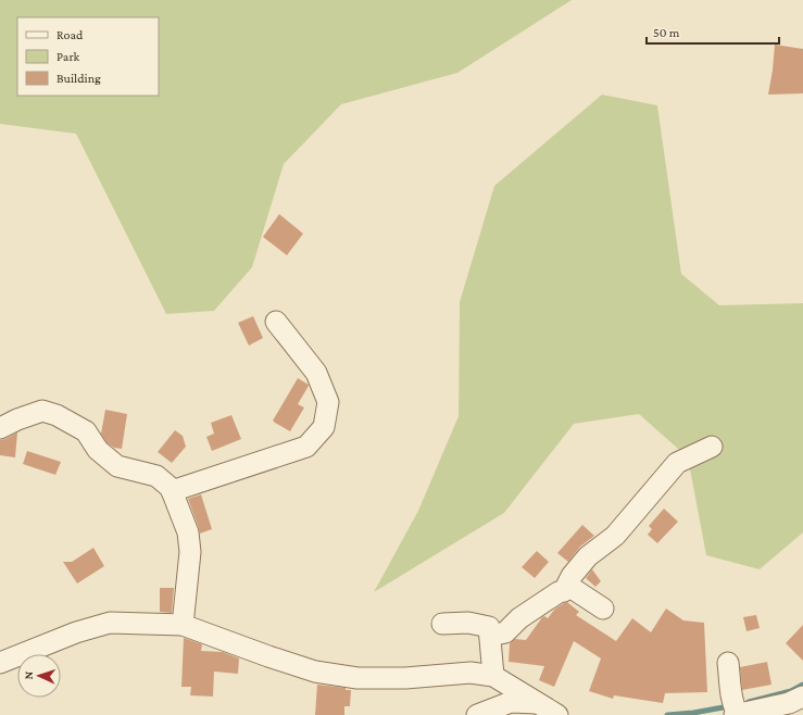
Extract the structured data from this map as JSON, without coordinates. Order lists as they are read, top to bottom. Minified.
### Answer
{"legend":["Road","Park","Building"],"scale_bar":"50 m","north":"left"}
